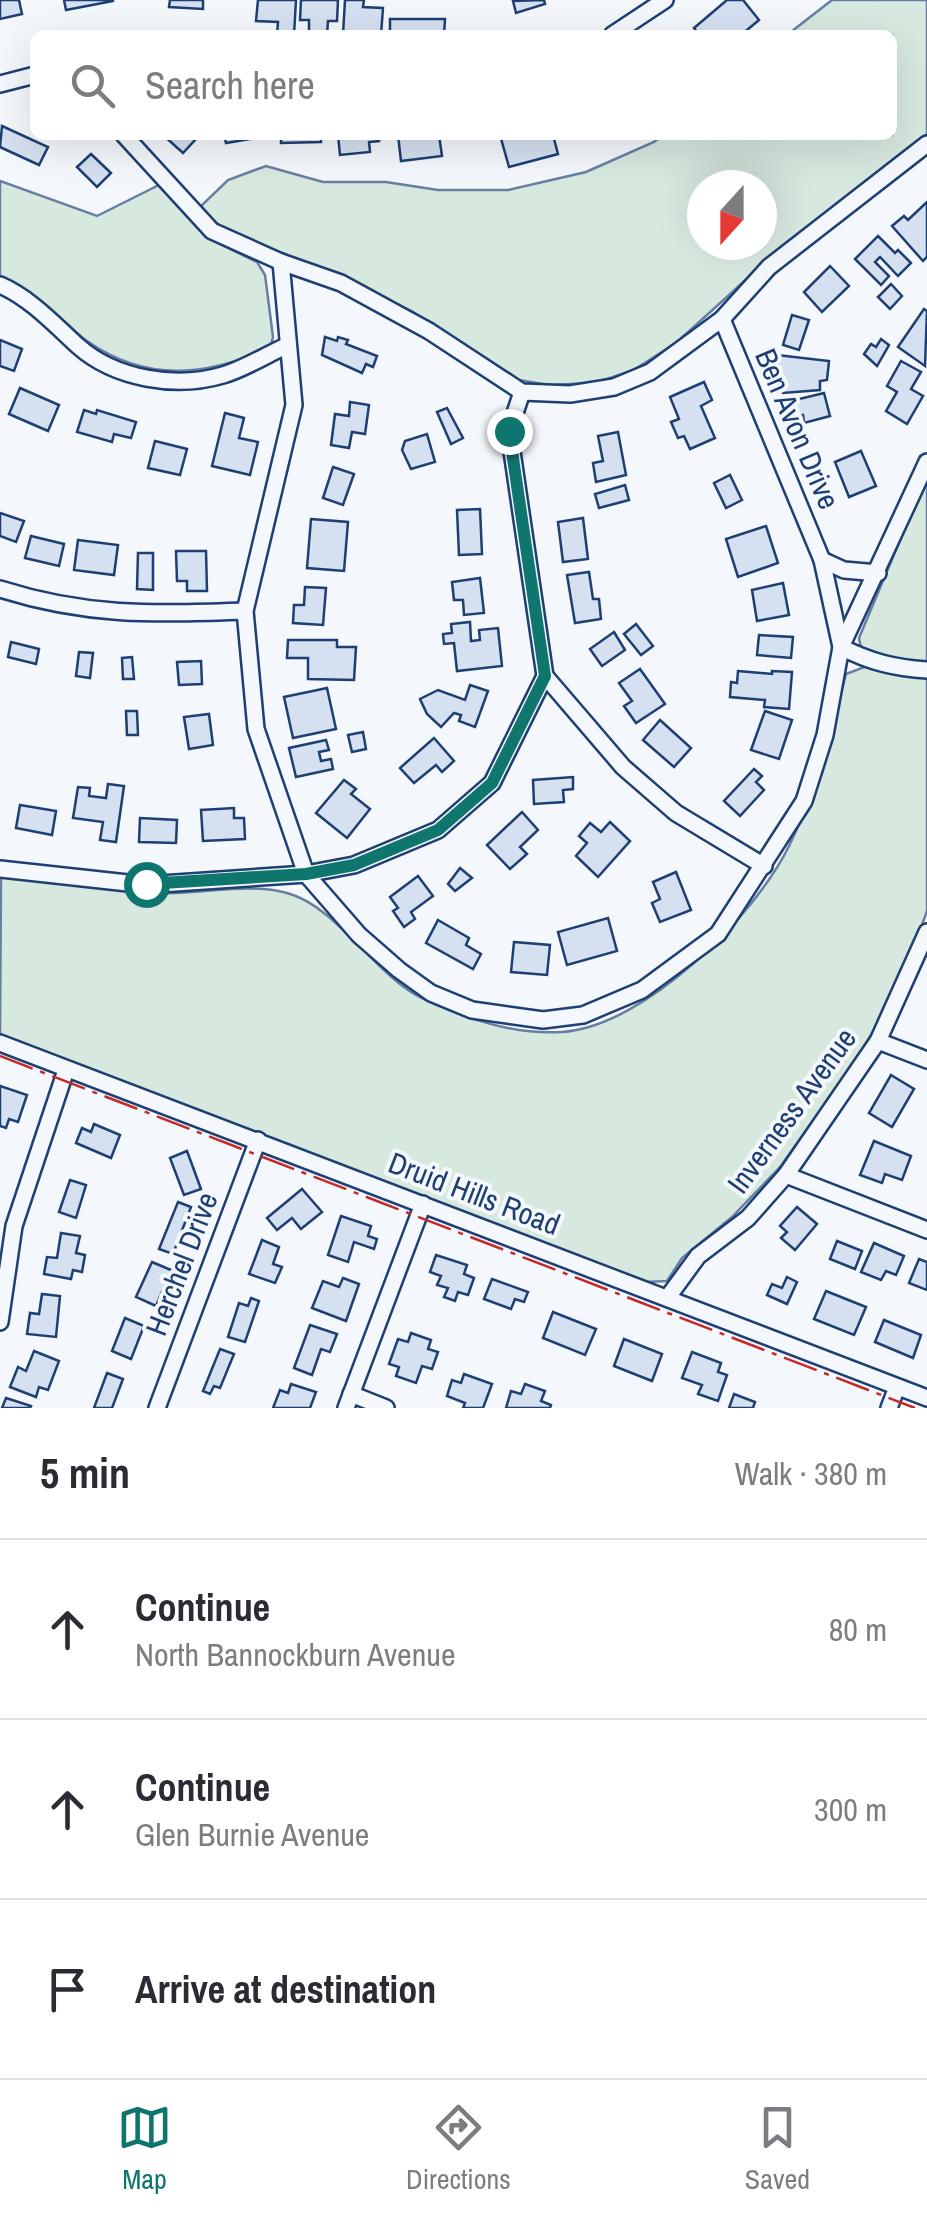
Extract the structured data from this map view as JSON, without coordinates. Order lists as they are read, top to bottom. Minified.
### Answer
{"streets":{"street":["Ben Avon Drive","Inverness Avenue","Druid Hills Road","Herchel Drive"]},"crossings":[["Inverness Avenue","Druid Hills Road"],["Druid Hills Road","Herchel Drive"]],"north":"bottom","page":{"search":"Search here","heading":["5 min","Walk · 380 m"],"list":[["Continue","North Bannockburn Avenue","80 m"],["Continue","Glen Burnie Avenue","300 m"],"Arrive at destination"],"nav":["Map","Directions","Saved"]}}
